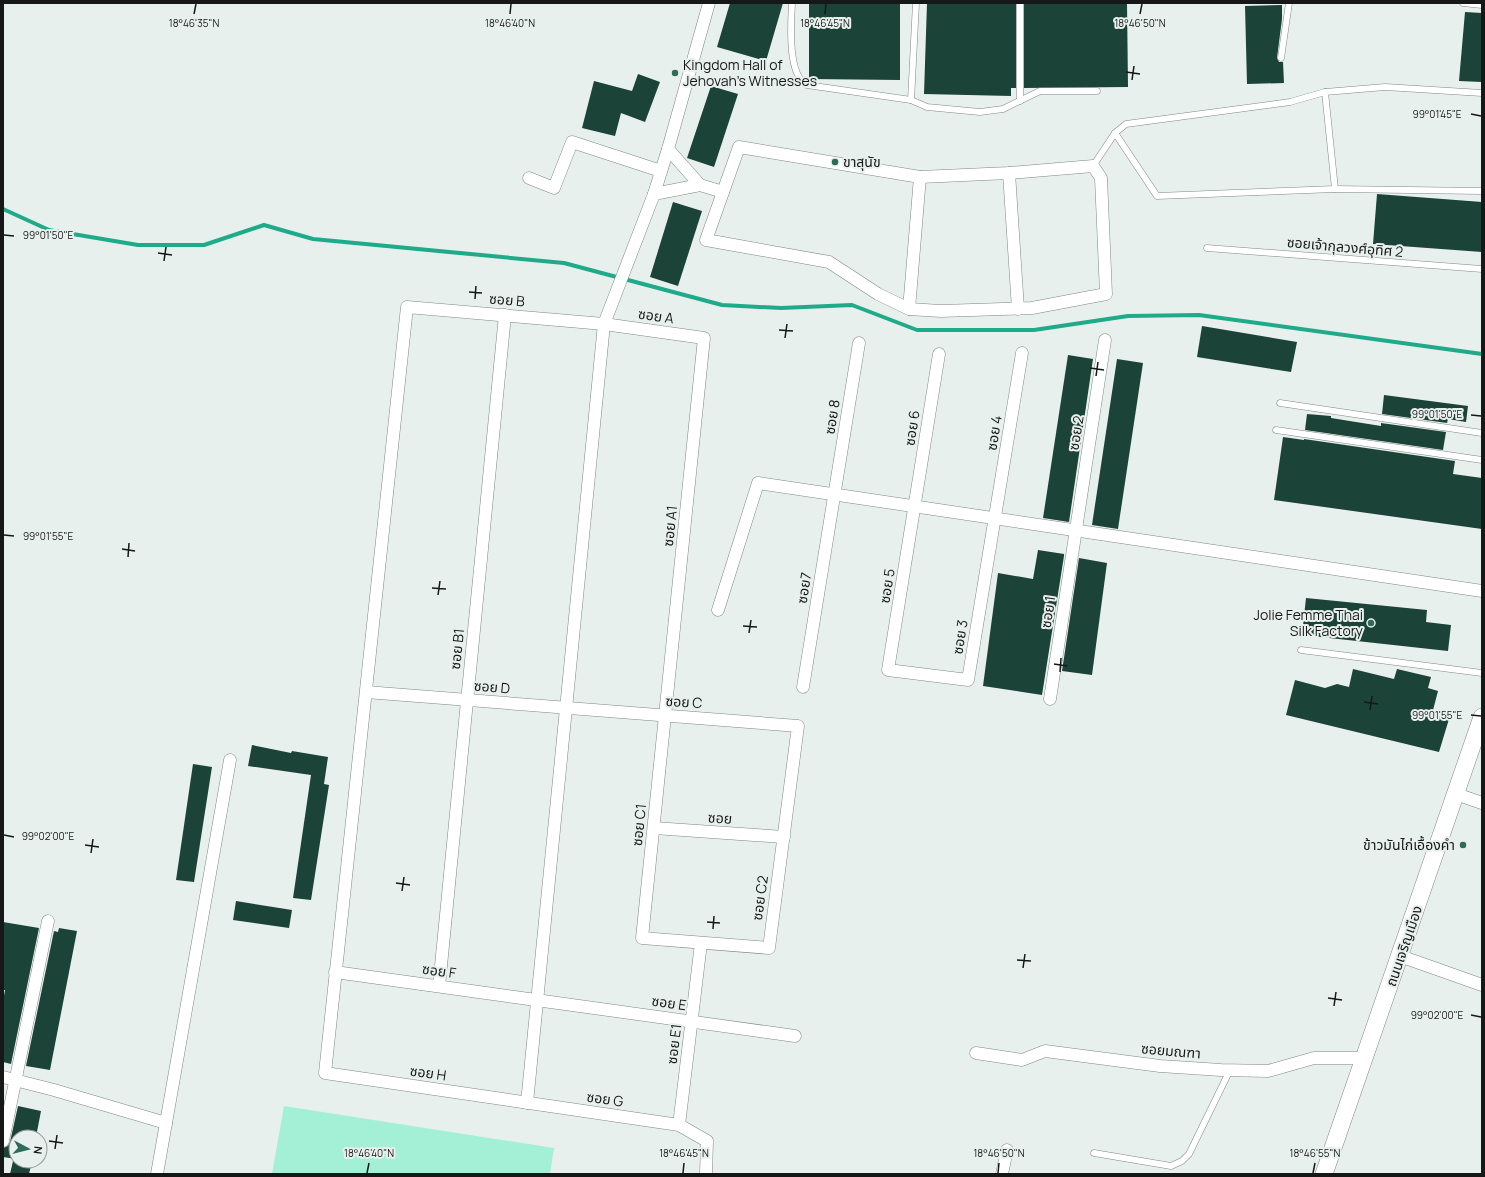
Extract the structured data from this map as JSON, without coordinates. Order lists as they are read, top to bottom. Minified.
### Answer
{"streets":{"main road":["ถนนเจริญเมือง"],"street":["ซอย B","ซอย A","ซอย 8","ซอย 6","ซอย 4","ซอย 2","ซอย A1","ซอย 5","ซอย7","ซอย 1","ซอย 3","ซอย B1","ซอย D","ซอย C","ซอย","ซอย C1","ซอย C2","ซอย F","ซอย E","ซอย E1","ซอยมณฑา","ซอย H","ซอย G"],"lane":["ซอยเจ้ากุลวงศ์อุทิศ 2"]},"crossings":[["ซอย B","ซอย A"],["ซอย B","ซอย B1"],["ซอย B","ซอย D"],["ซอย A","ซอย A1"],["ซอย 8","ซอย7"],["ซอย 6","ซอย 5"],["ซอย 4","ซอย 3"],["ซอย 2","ซอย 1"],["ซอย A1","ซอย C"],["ซอย A1","ซอย C1"],["ซอย 5","ซอย 3"],["ซอย B1","ซอย D"],["ซอย B1","ซอย F"],["ซอย D","ซอย C"],["ซอย C","ซอย C1"],["ซอย C","ซอย C2"],["ซอย","ซอย C1"],["ซอย","ซอย C2"],["ซอย C1","ซอย C2"],["ซอย C2","ซอย E1"],["ถนนเจริญเมือง","ซอยมณฑา"],["ซอย F","ซอย E"],["ซอย F","ซอย H"],["ซอย E","ซอย E1"],["ซอย E1","ซอย G"],["ซอย H","ซอย G"]],"places":["Kingdom Hall of Jehovah's Witnesses","ขาสุนัข","Jolie Femme Thai Silk Factory","ข้าวมันไก่เอื้องคํา"],"north":"right","coordinates":["18°46'35\"N","18°46'40\"N","18°46'45\"N","18°46'50\"N","99°01'45\"E","99°01'50\"E","99°01'55\"E","99°02'00\"E","18°46'55\"N"]}
